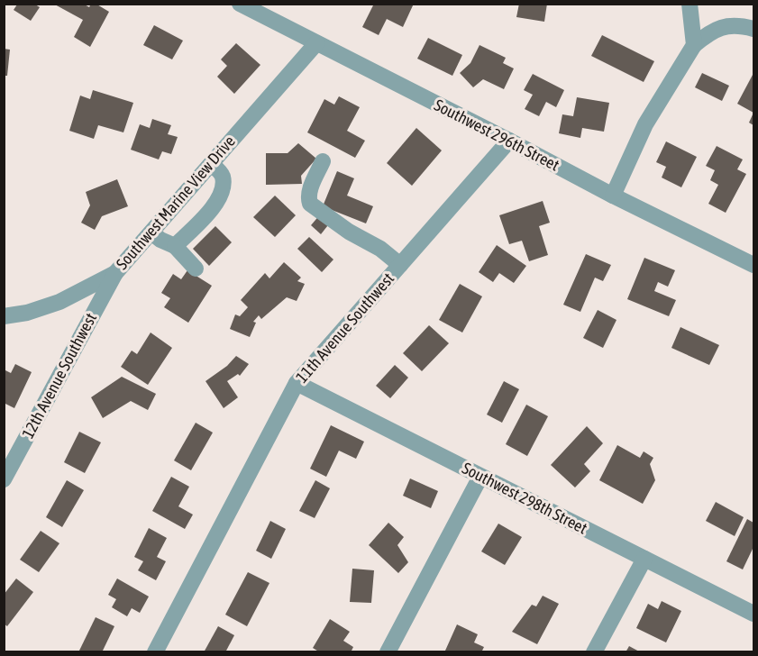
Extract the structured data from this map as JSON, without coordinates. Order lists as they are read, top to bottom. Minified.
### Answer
{"streets":{"street":["Southwest 296th Street","Southwest Marine View Drive","11th Avenue Southwest","12th Avenue Southwest","Southwest 298th Street"]},"crossings":[["Southwest 296th Street","Southwest Marine View Drive"],["Southwest 296th Street","11th Avenue Southwest"],["Southwest Marine View Drive","12th Avenue Southwest"],["11th Avenue Southwest","Southwest 298th Street"]]}
